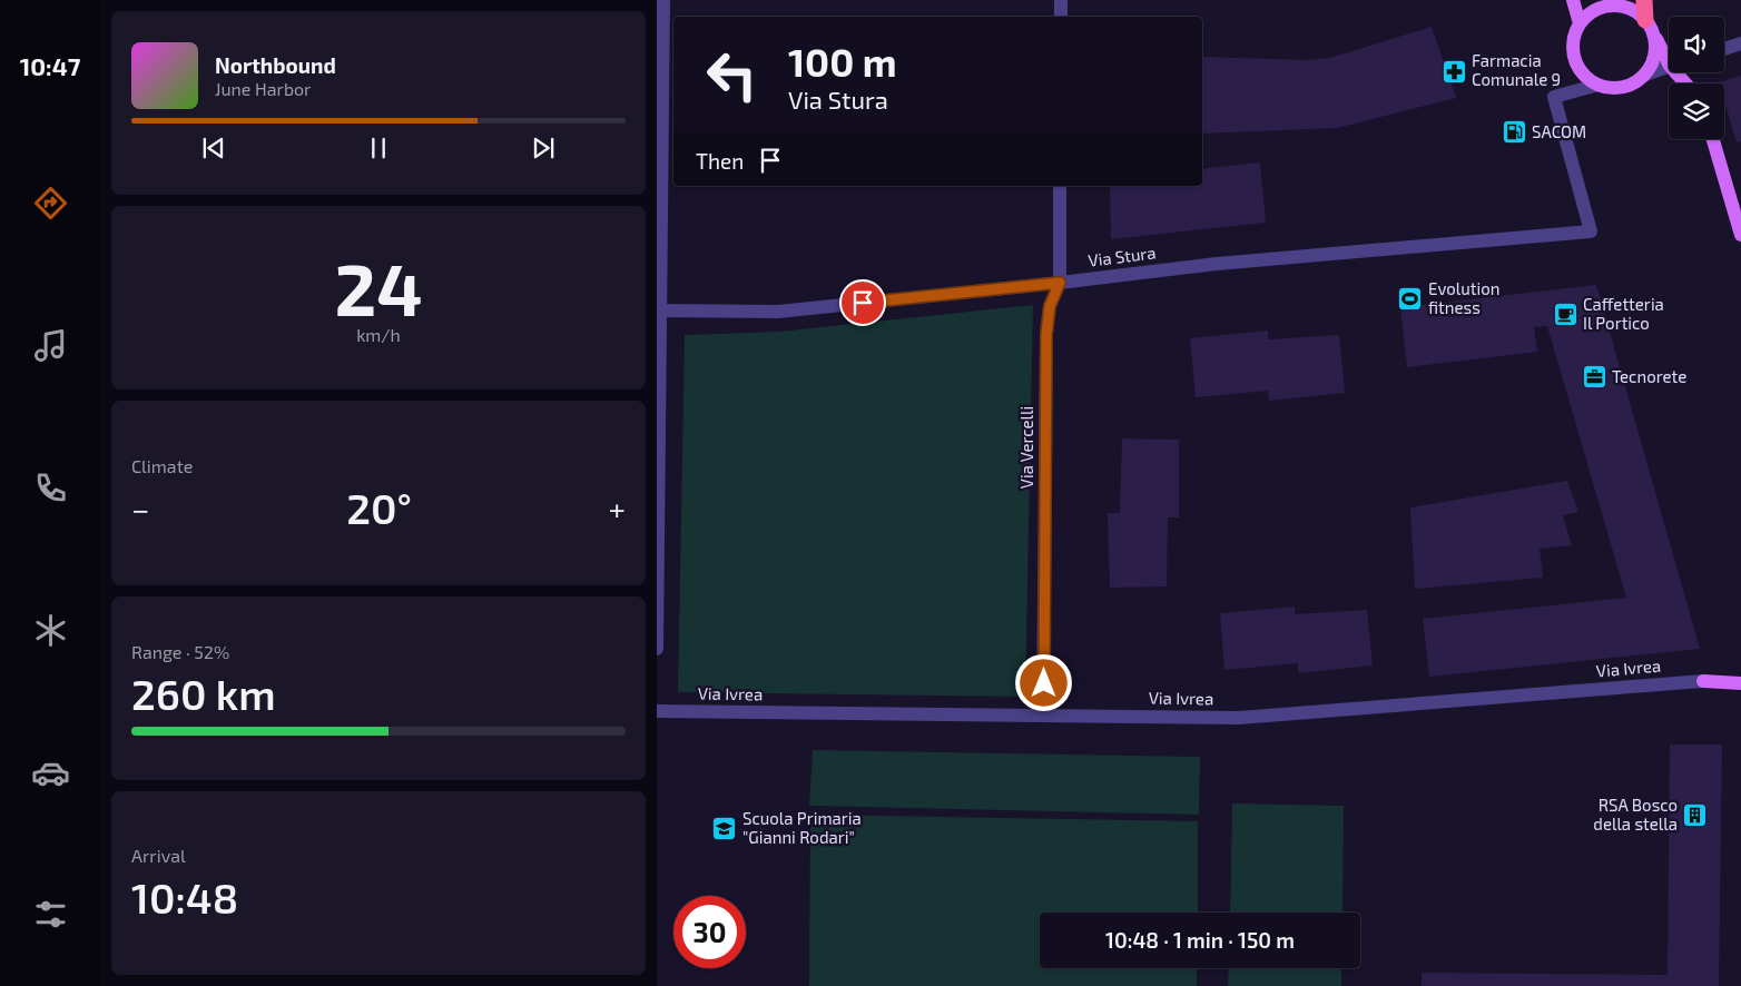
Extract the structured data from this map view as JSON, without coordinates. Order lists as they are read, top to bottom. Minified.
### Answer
{"streets":{"street":["Via Stura","Via Vercelli","Via Ivrea"]},"crossings":[["Via Stura","Via Vercelli"],["Via Vercelli","Via Ivrea"]],"places":{"pharmacy":["Farmacia Comunale 9"],"fuel station":["SACOM"],"sports":["Evolution fitness"],"cafe":["Caffetteria Il Portico"],"office":["Tecnorete"],"building":["RSA Bosco della stella"],"school or university":["Scuola Primaria \"Gianni Rodari\""]},"page":{"tabs":"10:47","turn":["100 m","Via Stura"],"song":["Northbound","June Harbor"],"then":"Then","tile":[["24","km/h"],"Climate",["Range · 52%","260 km"],["Arrival","10:48"]],"heat":["−","20°","+"],"limit":"30","trip":"10:48 · 1 min · 150 m"}}
